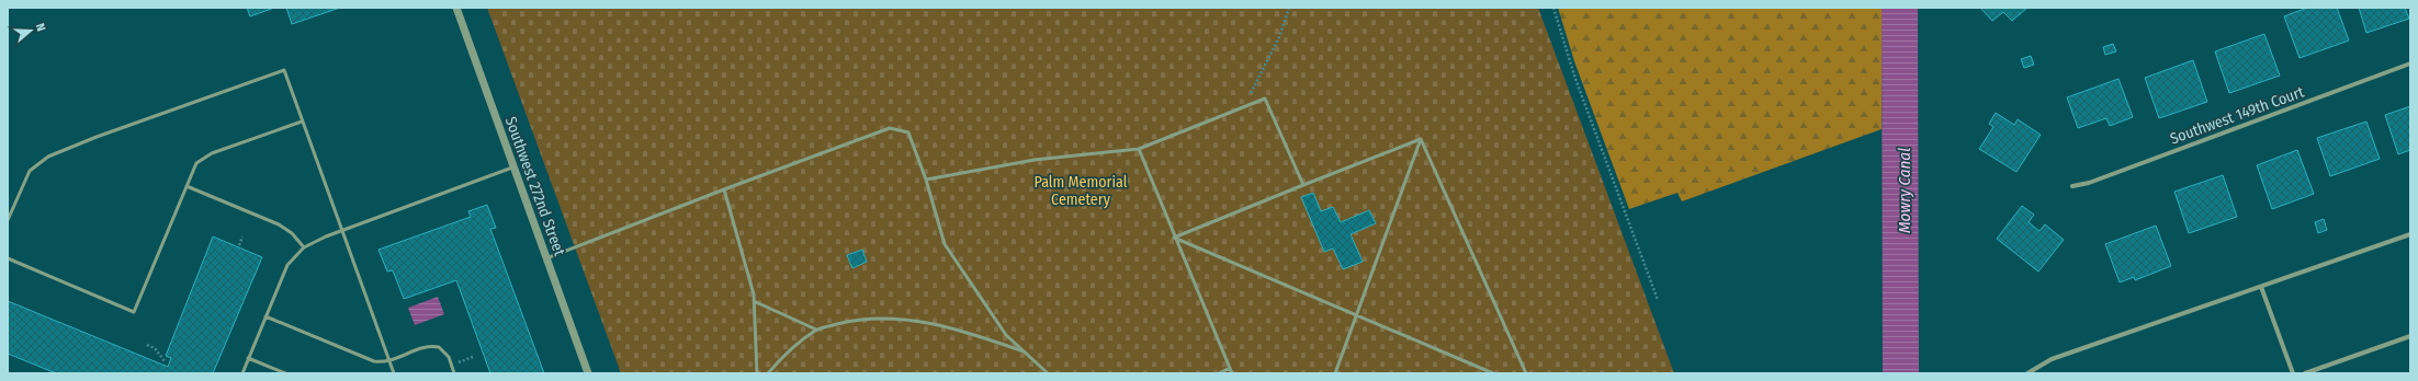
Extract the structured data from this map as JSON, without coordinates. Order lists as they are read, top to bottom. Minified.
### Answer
{"streets":{"street":["Southwest 149th Court","Southwest 272nd Street"]},"water":["Mowry Canal"],"parks":["Palm Memorial Cemetery"],"north":"right"}
